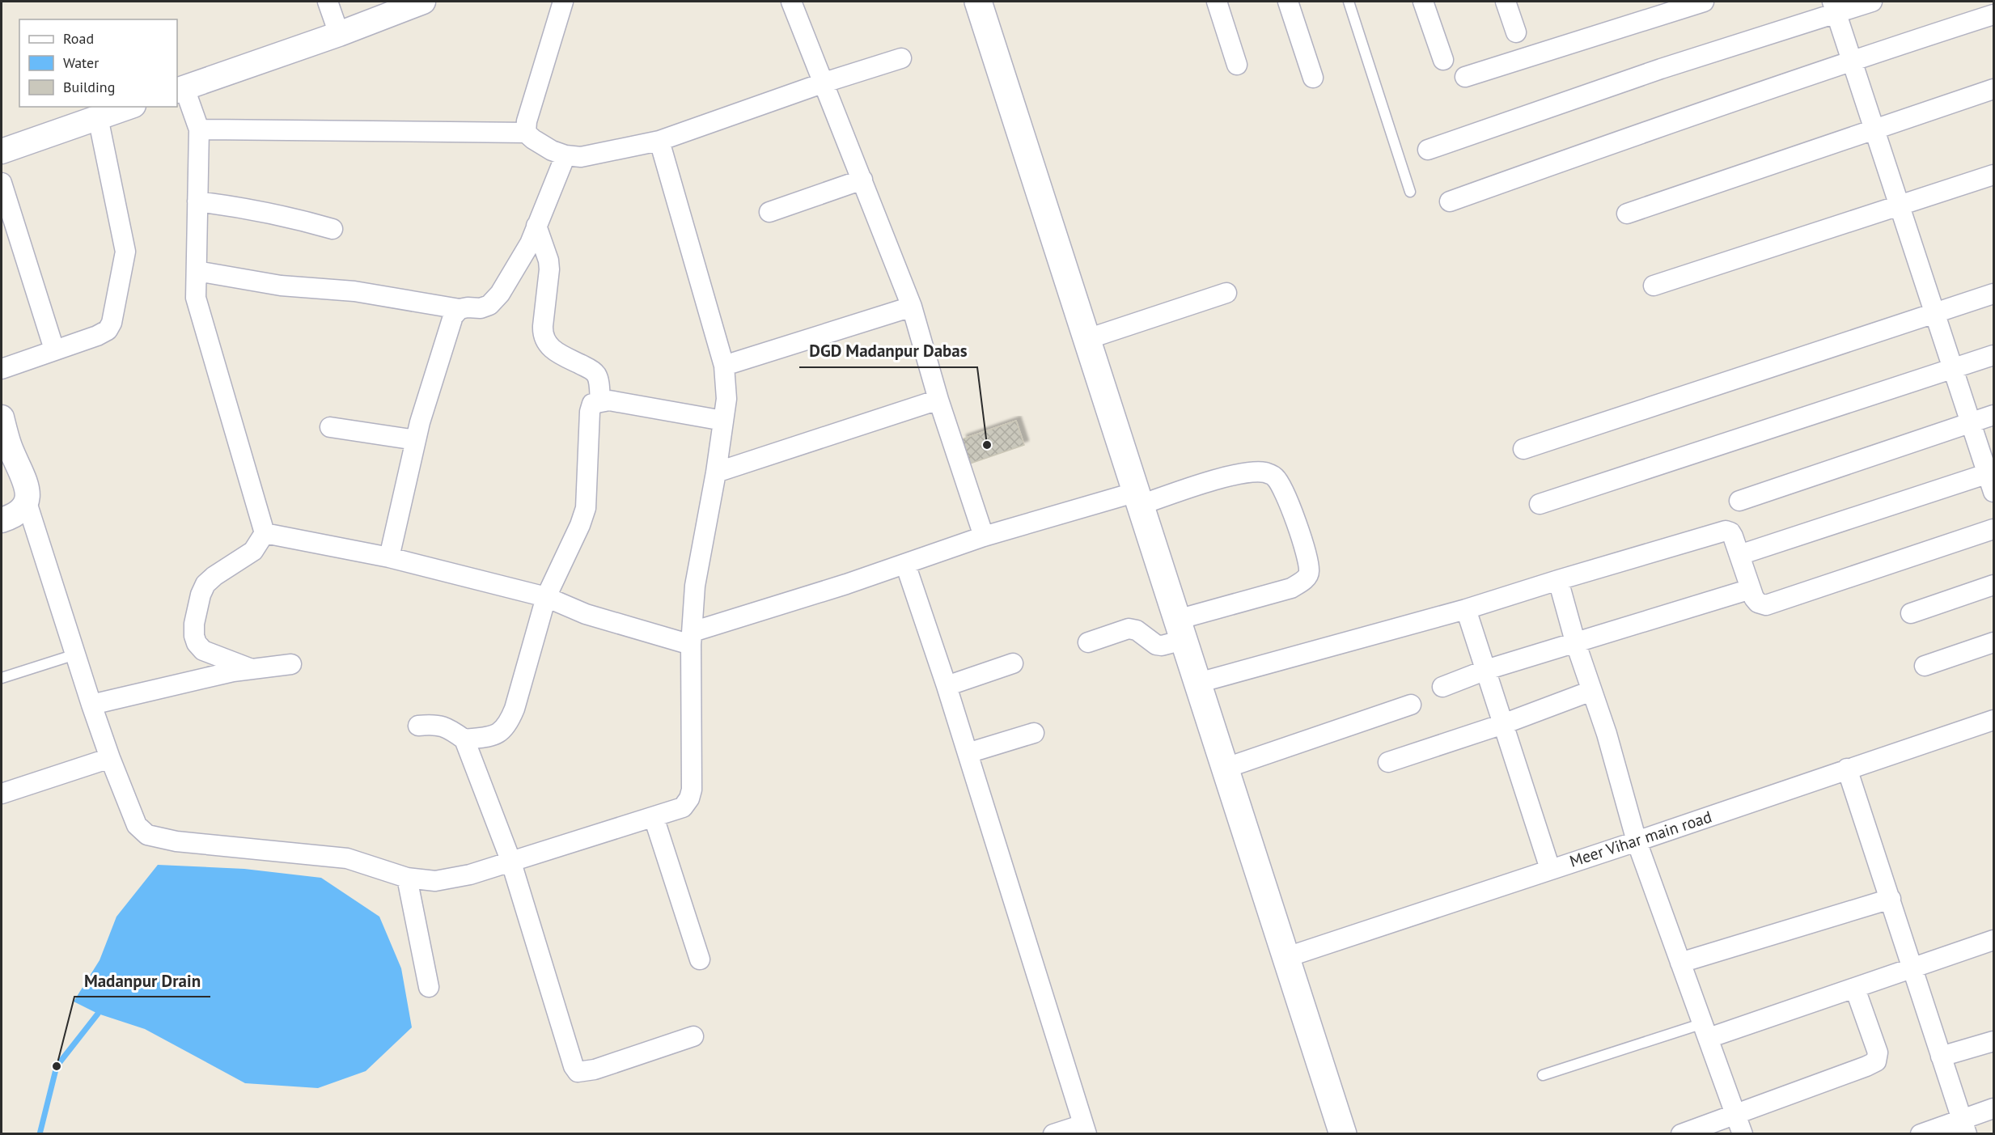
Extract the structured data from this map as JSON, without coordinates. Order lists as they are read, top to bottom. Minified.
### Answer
{"streets":{"street":["Meer Vihar main road"]},"places":["DGD Madanpur Dabas","Madanpur Drain"],"legend":["Road","Water","Building"]}
